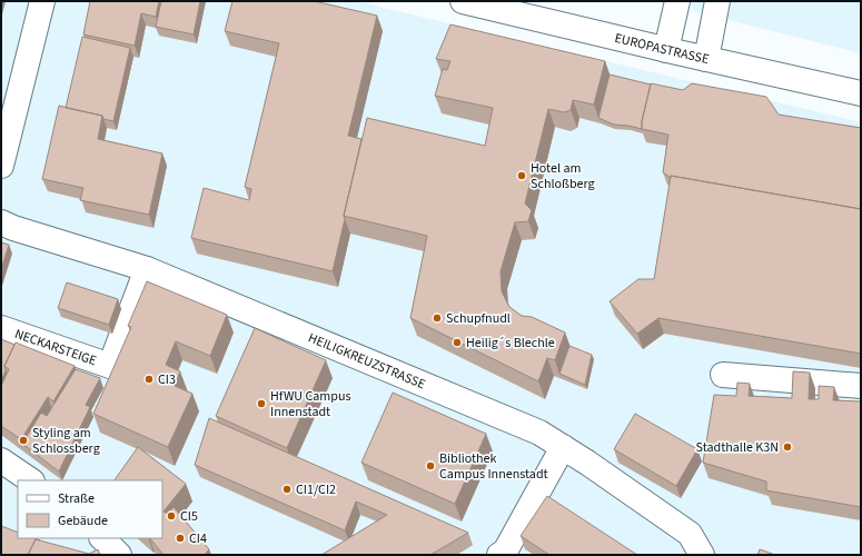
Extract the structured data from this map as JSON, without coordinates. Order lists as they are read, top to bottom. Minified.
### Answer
{"streets":{"street":["EUROPASTRASSE","NECKARSTEIGE","HEILIGKREUZSTRASSE"]},"crossings":[["NECKARSTEIGE","HEILIGKREUZSTRASSE"]],"places":["Hotel am Schloßberg","Schupfnudl","Heilig´s Blechle","CI3","HfWU Campus Innenstadt","Styling am Schlossberg","Stadthalle K3N","Bibliothek Campus Innenstadt","CI1/CI2","CI5","CI4"],"legend":["Straße","Gebäude"]}
